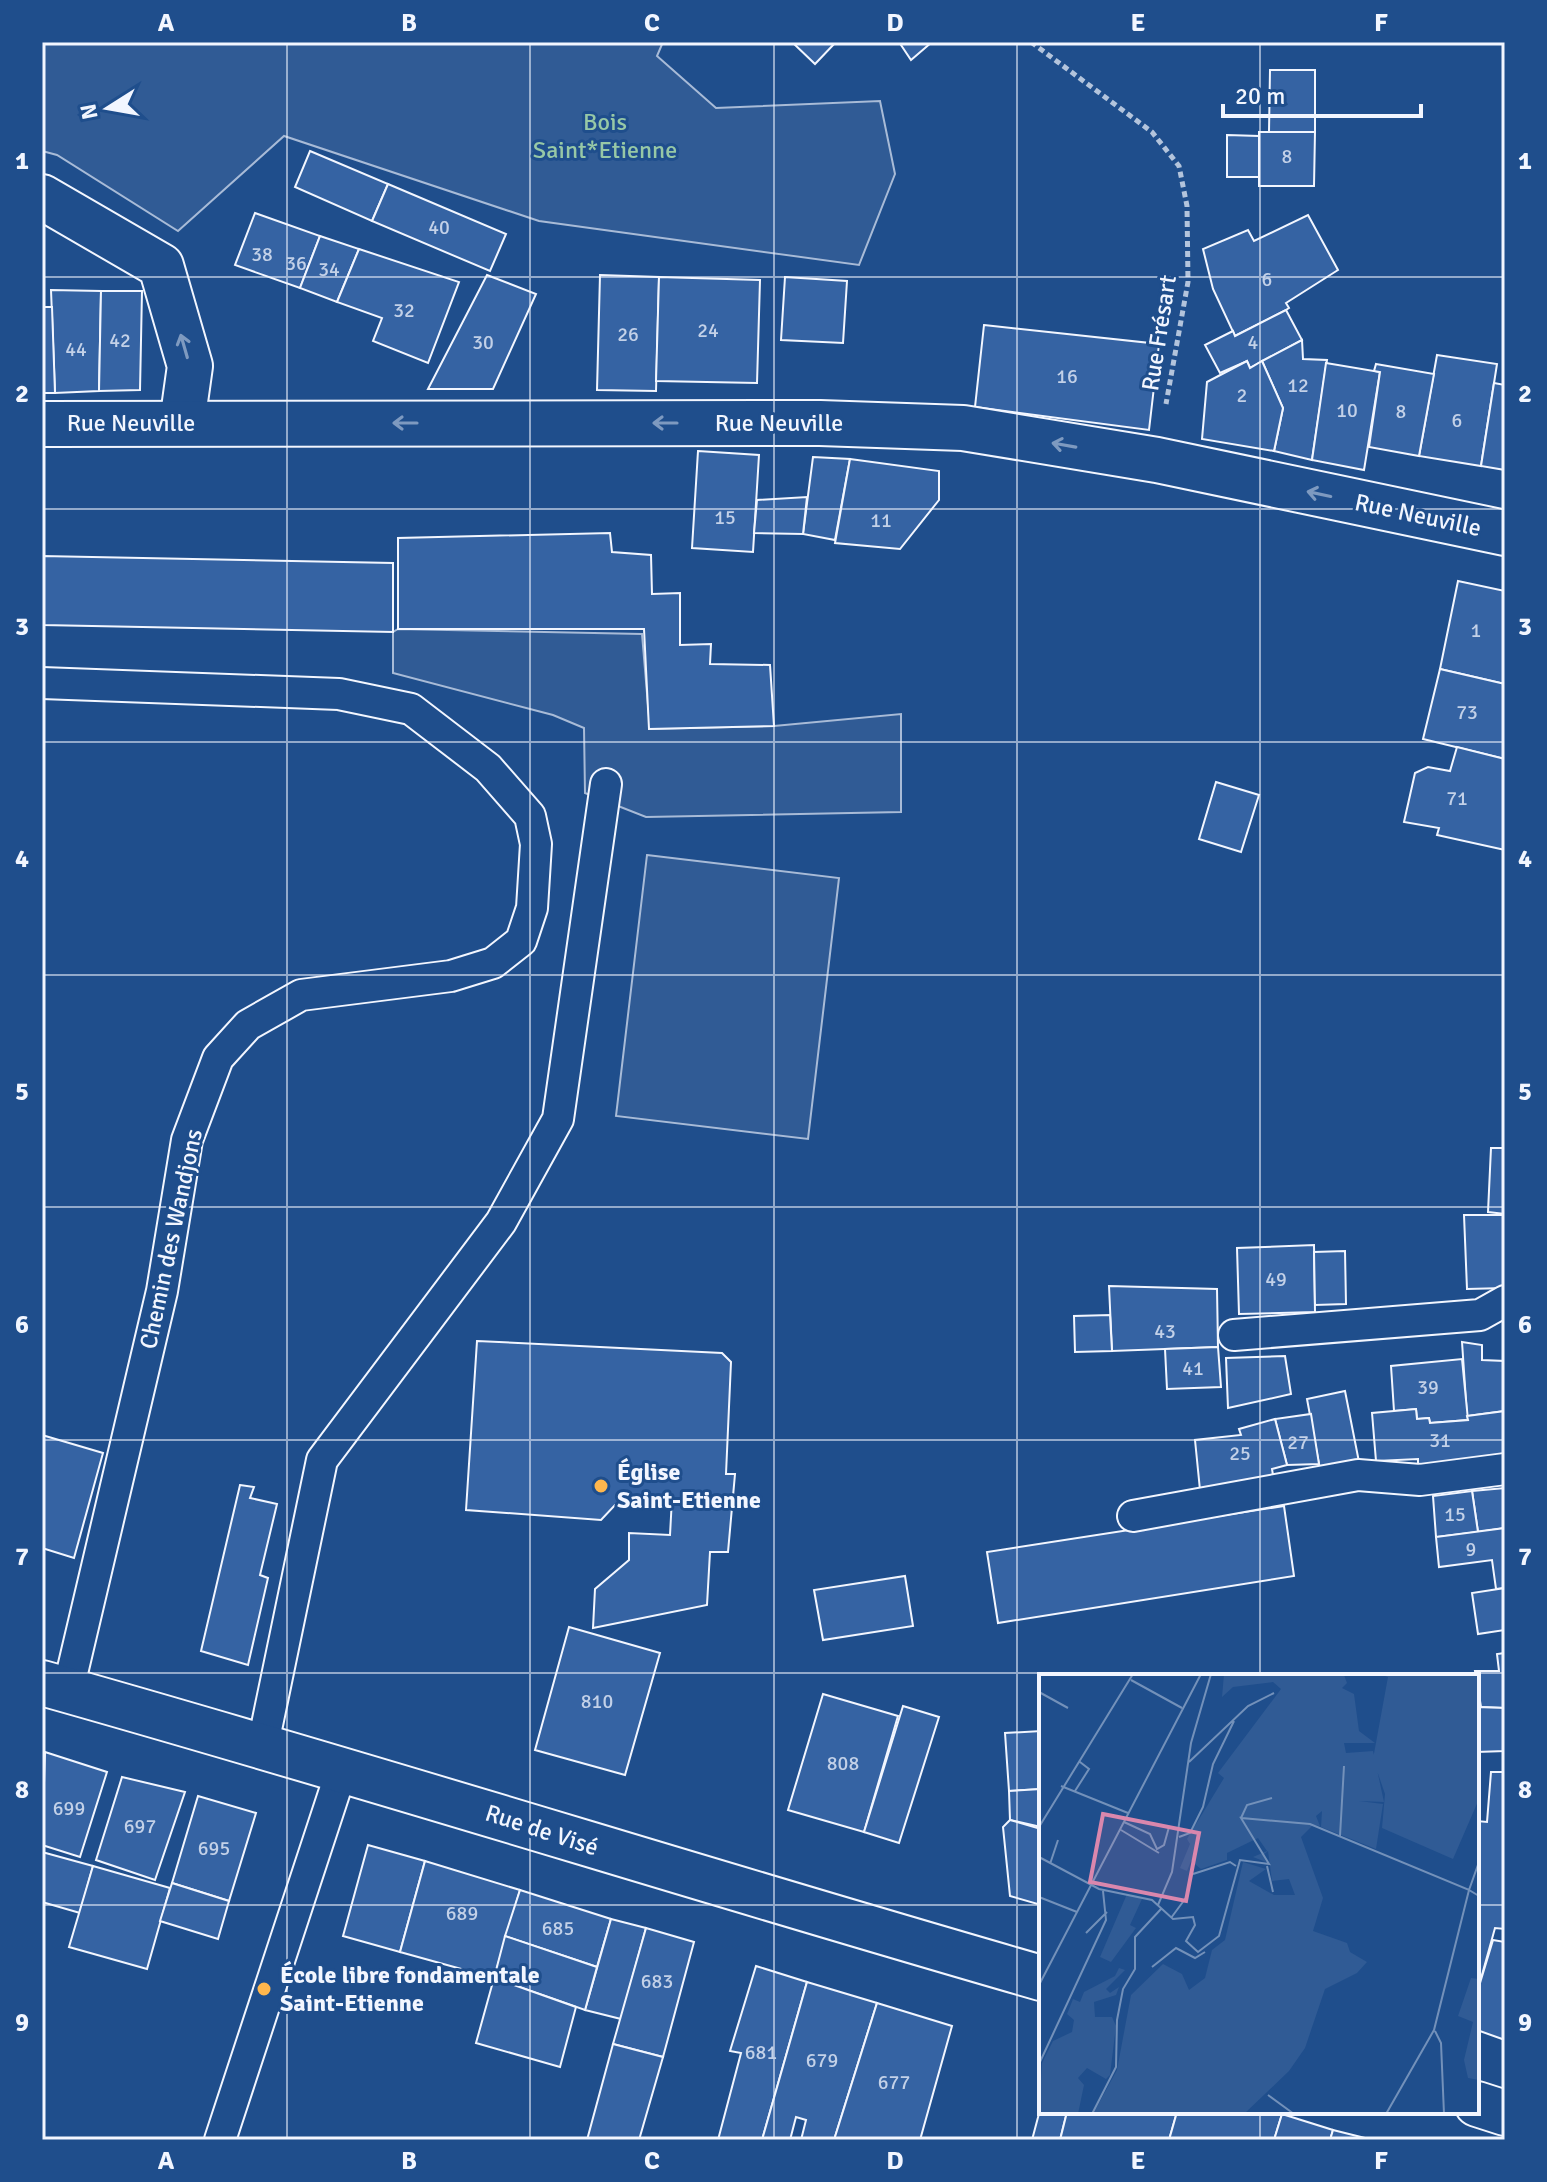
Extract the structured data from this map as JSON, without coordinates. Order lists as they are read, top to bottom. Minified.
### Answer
{"streets":{"street":["Rue Neuville","Rue de Visé"],"lane":["Chemin des Wandjons"],"path":["Rue Frésart"]},"crossings":[["Rue Frésart","Rue Neuville"],["Chemin des Wandjons","Rue de Visé"]],"one_way":["Rue Neuville"],"parks":["Bois Saint*Etienne"],"places":["Église Saint-Etienne","École libre fondamentale Saint-Etienne"],"house_numbers":["8","40","38","36","34","6","32","24","26","42","30","4","44","16","12","2","10","8","6","15","11","1","73","71","49","43","41","39","31","27","25","15","9","810","808","699","697","695","689","685","683","681","679","677"],"scale_bar":"20 m","north":"left","grid":{"columns":["A","B","C","D","E","F"],"rows":["1","2","3","4","5","6","7","8","9"]}}
